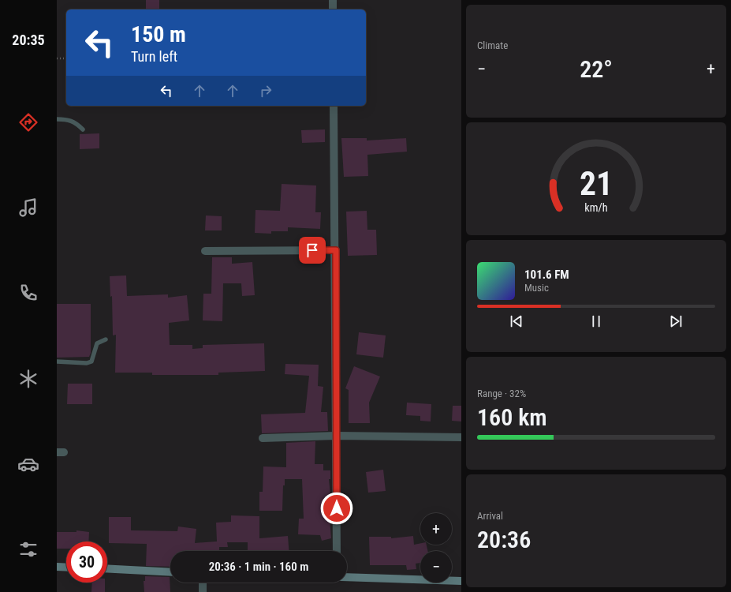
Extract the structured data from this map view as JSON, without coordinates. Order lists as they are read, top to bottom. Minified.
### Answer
{"page":{"tabs":"20:35","tile":["Climate",["Range · 32%","160 km"],["Arrival","20:36"]],"turn":["150 m","Turn left"],"heat":["−","22°","+"],"song":["101.6 FM","Music"],"map_buttons":["+","−"],"limit":"30","trip":"20:36 · 1 min · 160 m","gauge":["21","km/h"]}}
